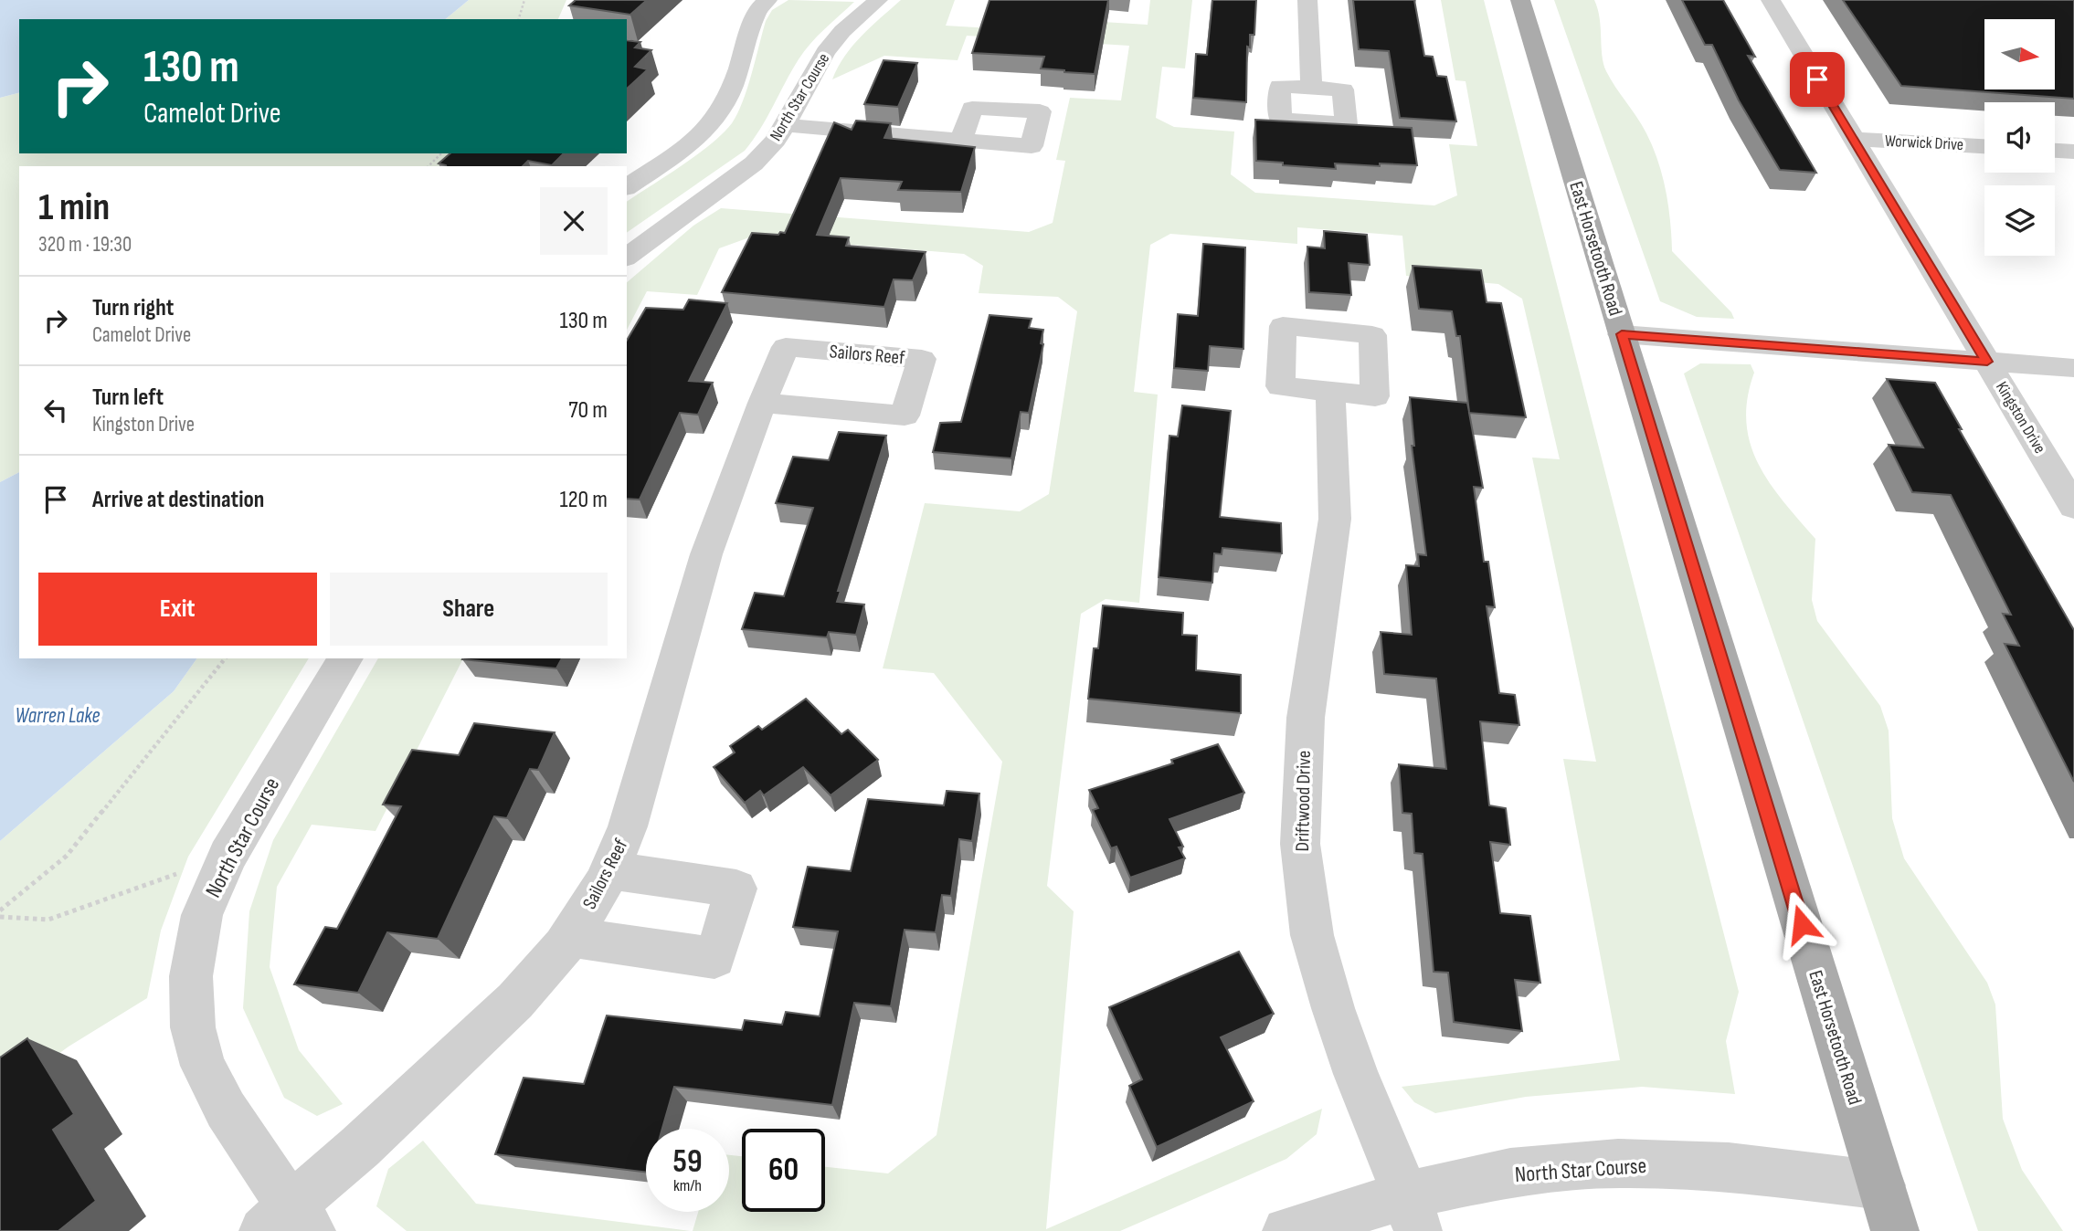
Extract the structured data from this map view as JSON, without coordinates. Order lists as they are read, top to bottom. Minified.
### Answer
{"streets":{"main road":["East Horsetooth Road"],"street":["North Star Course","Worwick Drive","Sailors Reef","Kingston Drive","Driftwood Drive"]},"crossings":[["North Star Course","East Horsetooth Road"],["North Star Course","Sailors Reef"],["North Star Course","Driftwood Drive"],["Worwick Drive","Kingston Drive"]],"water":["Warren Lake"],"north":"right","page":{"turn":["130 m","Camelot Drive"],"heading":["1 min","320 m · 19:30"],"list":[{"name":"Turn right","note":"Camelot Drive","value":"130 m"},{"name":"Turn left","note":"Kingston Drive","value":"70 m"},{"name":"Arrive at destination","value":"120 m"}],"buttons":["Exit","Share"],"speed":"59 km/h","limit":"60"}}
